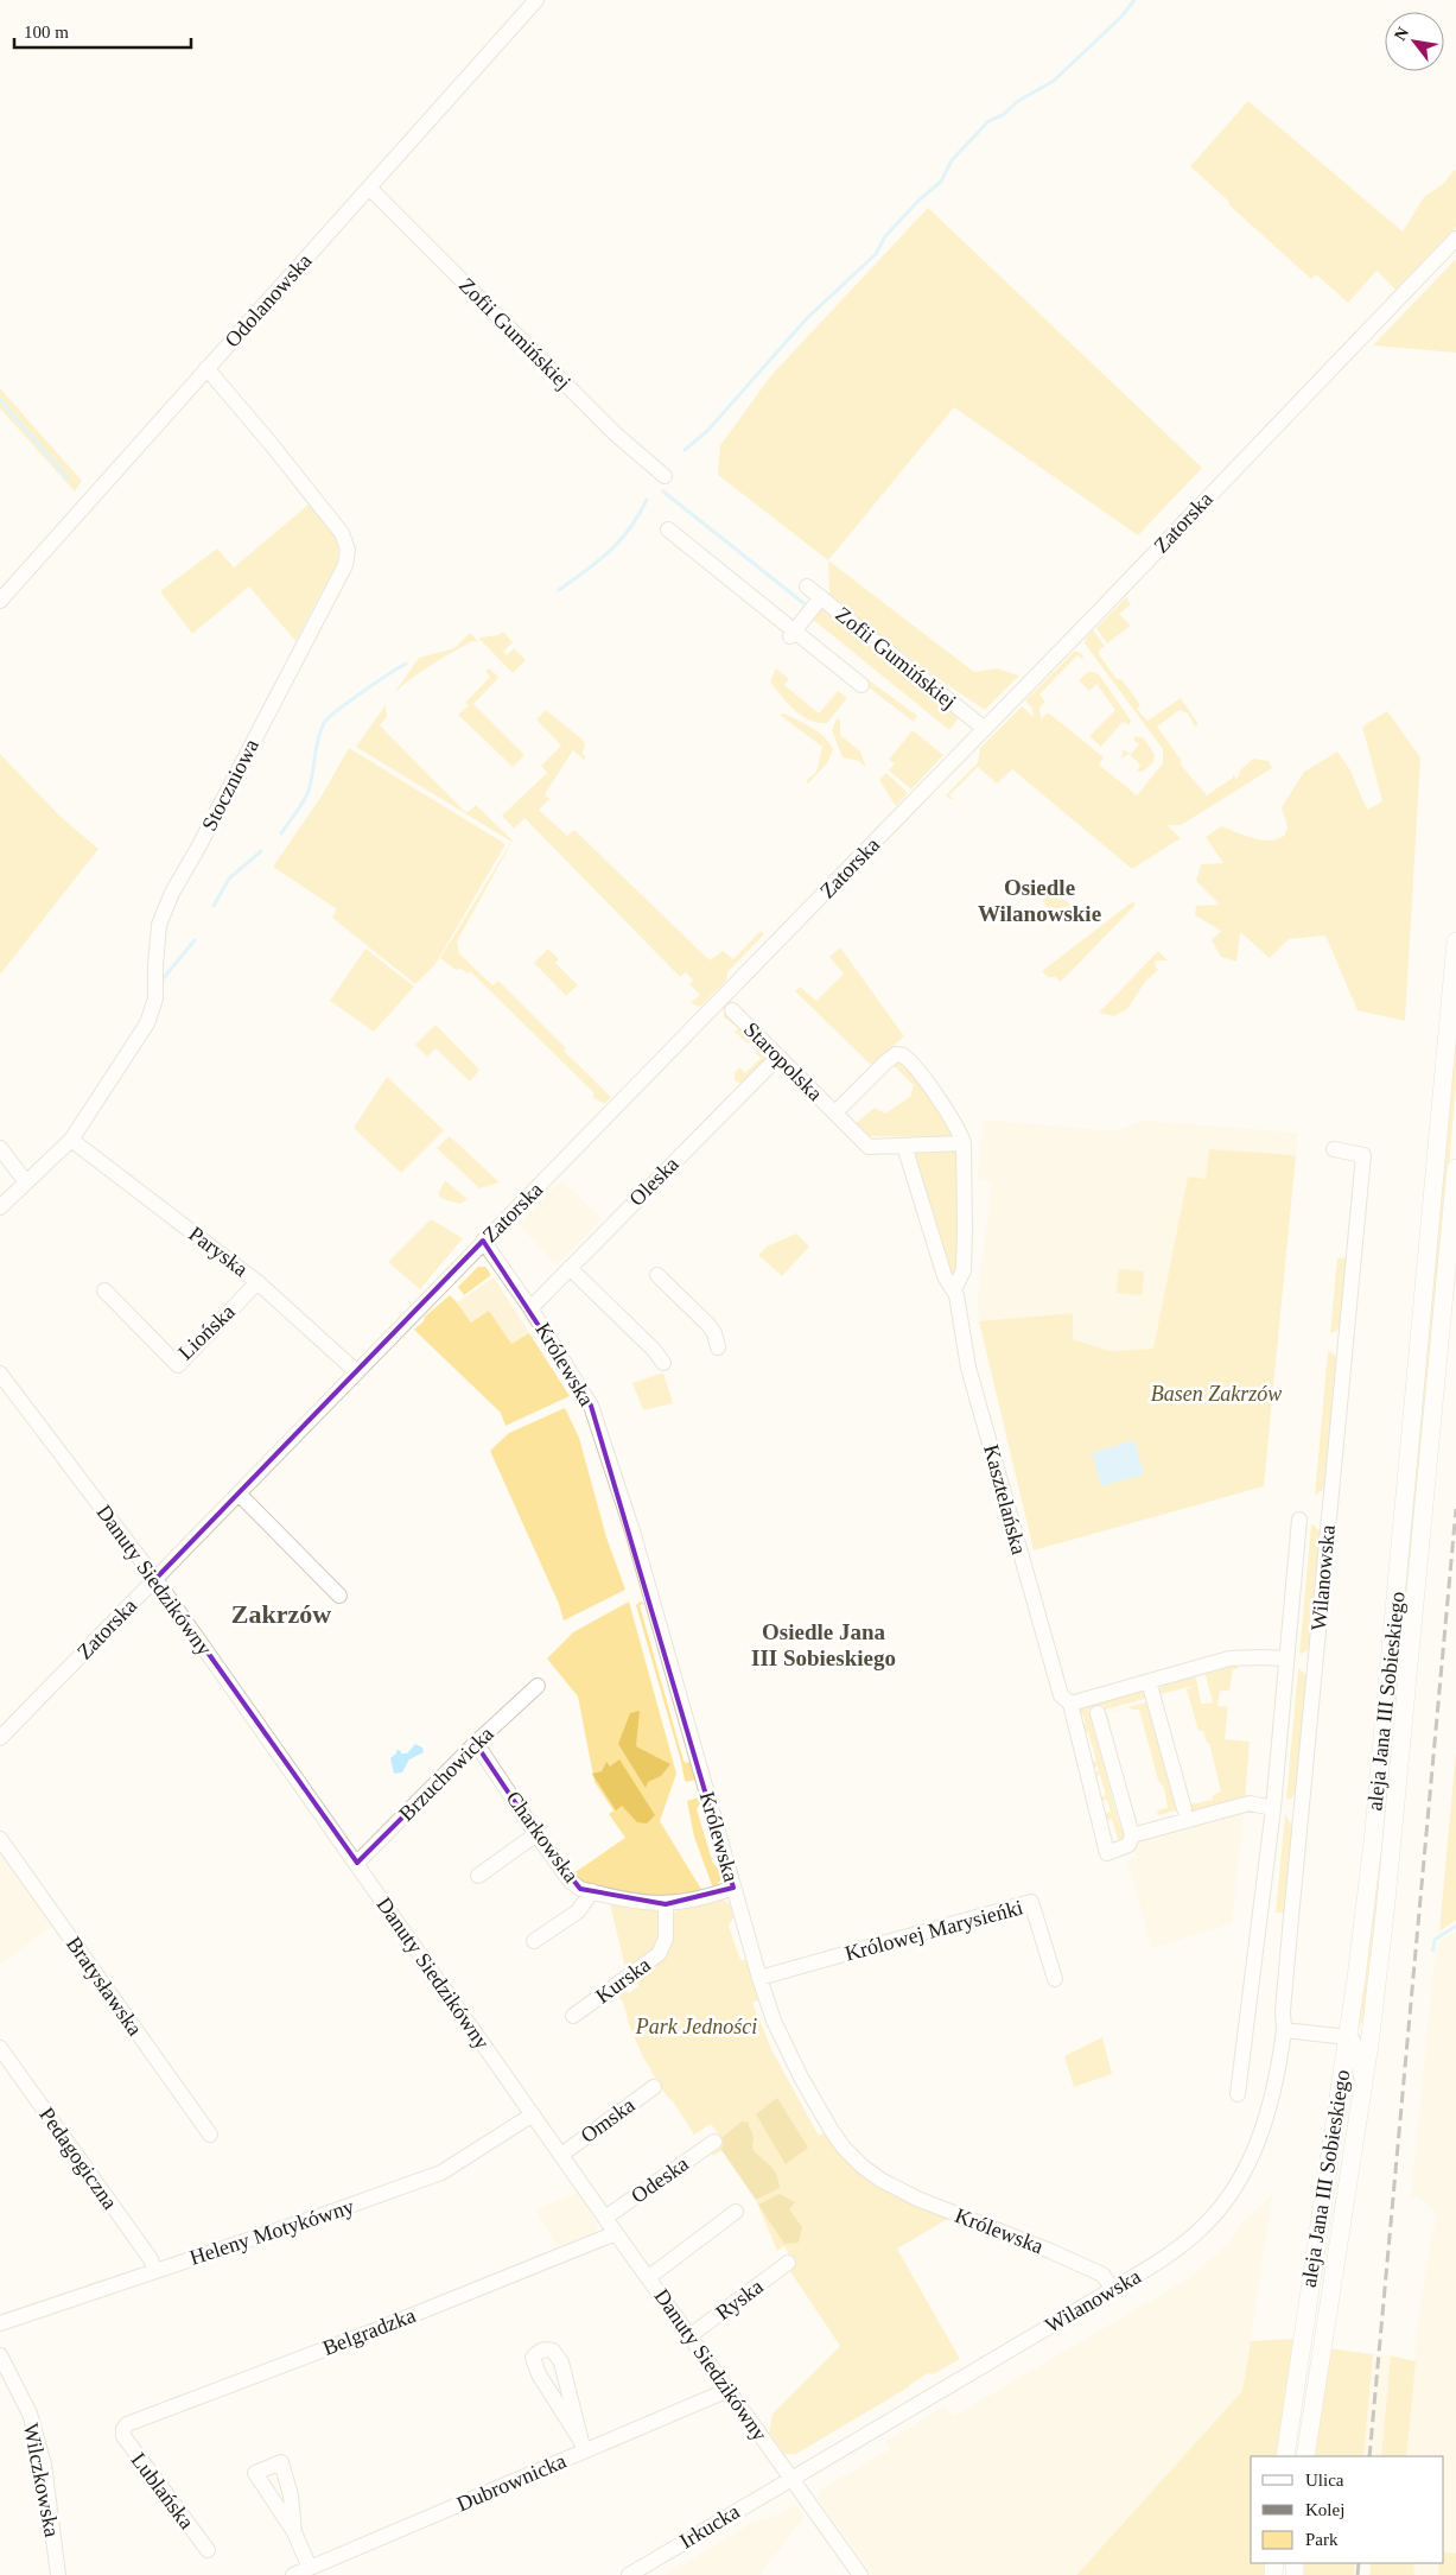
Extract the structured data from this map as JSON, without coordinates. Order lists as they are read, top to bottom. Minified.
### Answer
{"streets":{"main road":["aleja Jana III Sobieskiego"],"street":["Odolanowska","Zofii Gumińskiej","Zatorska","Stoczniowa","Staropolska","Oleska","Paryska","Liońska","Królewska","Kasztelańska","Wilanowska","Danuty Siedzikówny","Brzuchowicka","Charkowska","Królowej Marysieńki","Kurska","Bratysławska","Omska","Pedagogiczna","Odeska","Heleny Motykówny","Ryska","Belgradzka","Wilczkowska","Dubrownicka","Lublańska","Irkucka"]},"crossings":[["Odolanowska","Zofii Gumińskiej"],["Odolanowska","Stoczniowa"],["Zofii Gumińskiej","Zatorska"],["Zatorska","Paryska"],["Zatorska","Królewska"],["Zatorska","Danuty Siedzikówny"],["Stoczniowa","Paryska"],["Staropolska","Oleska"],["Staropolska","Kasztelańska"],["Oleska","Królewska"],["Paryska","Liońska"],["Królewska","Wilanowska"],["Królewska","Charkowska"],["Królewska","Królowej Marysieńki"],["Wilanowska","Danuty Siedzikówny"],["Wilanowska","Irkucka"],["Danuty Siedzikówny","Brzuchowicka"],["Danuty Siedzikówny","Omska"],["Danuty Siedzikówny","Odeska"],["Danuty Siedzikówny","Heleny Motykówny"],["Danuty Siedzikówny","Ryska"],["Danuty Siedzikówny","Belgradzka"],["Danuty Siedzikówny","Dubrownicka"],["Danuty Siedzikówny","Irkucka"],["Brzuchowicka","Charkowska"],["Charkowska","Kurska"],["Pedagogiczna","Heleny Motykówny"],["Belgradzka","Lublańska"]],"districts":["Osiedle Wilanowskie","Zakrzów","Osiedle Jana III Sobieskiego"],"parks":["Basen Zakrzów","Park Jedności"],"legend":["Ulica","Kolej","Park"],"scale_bar":"100 m","north":"top left"}
